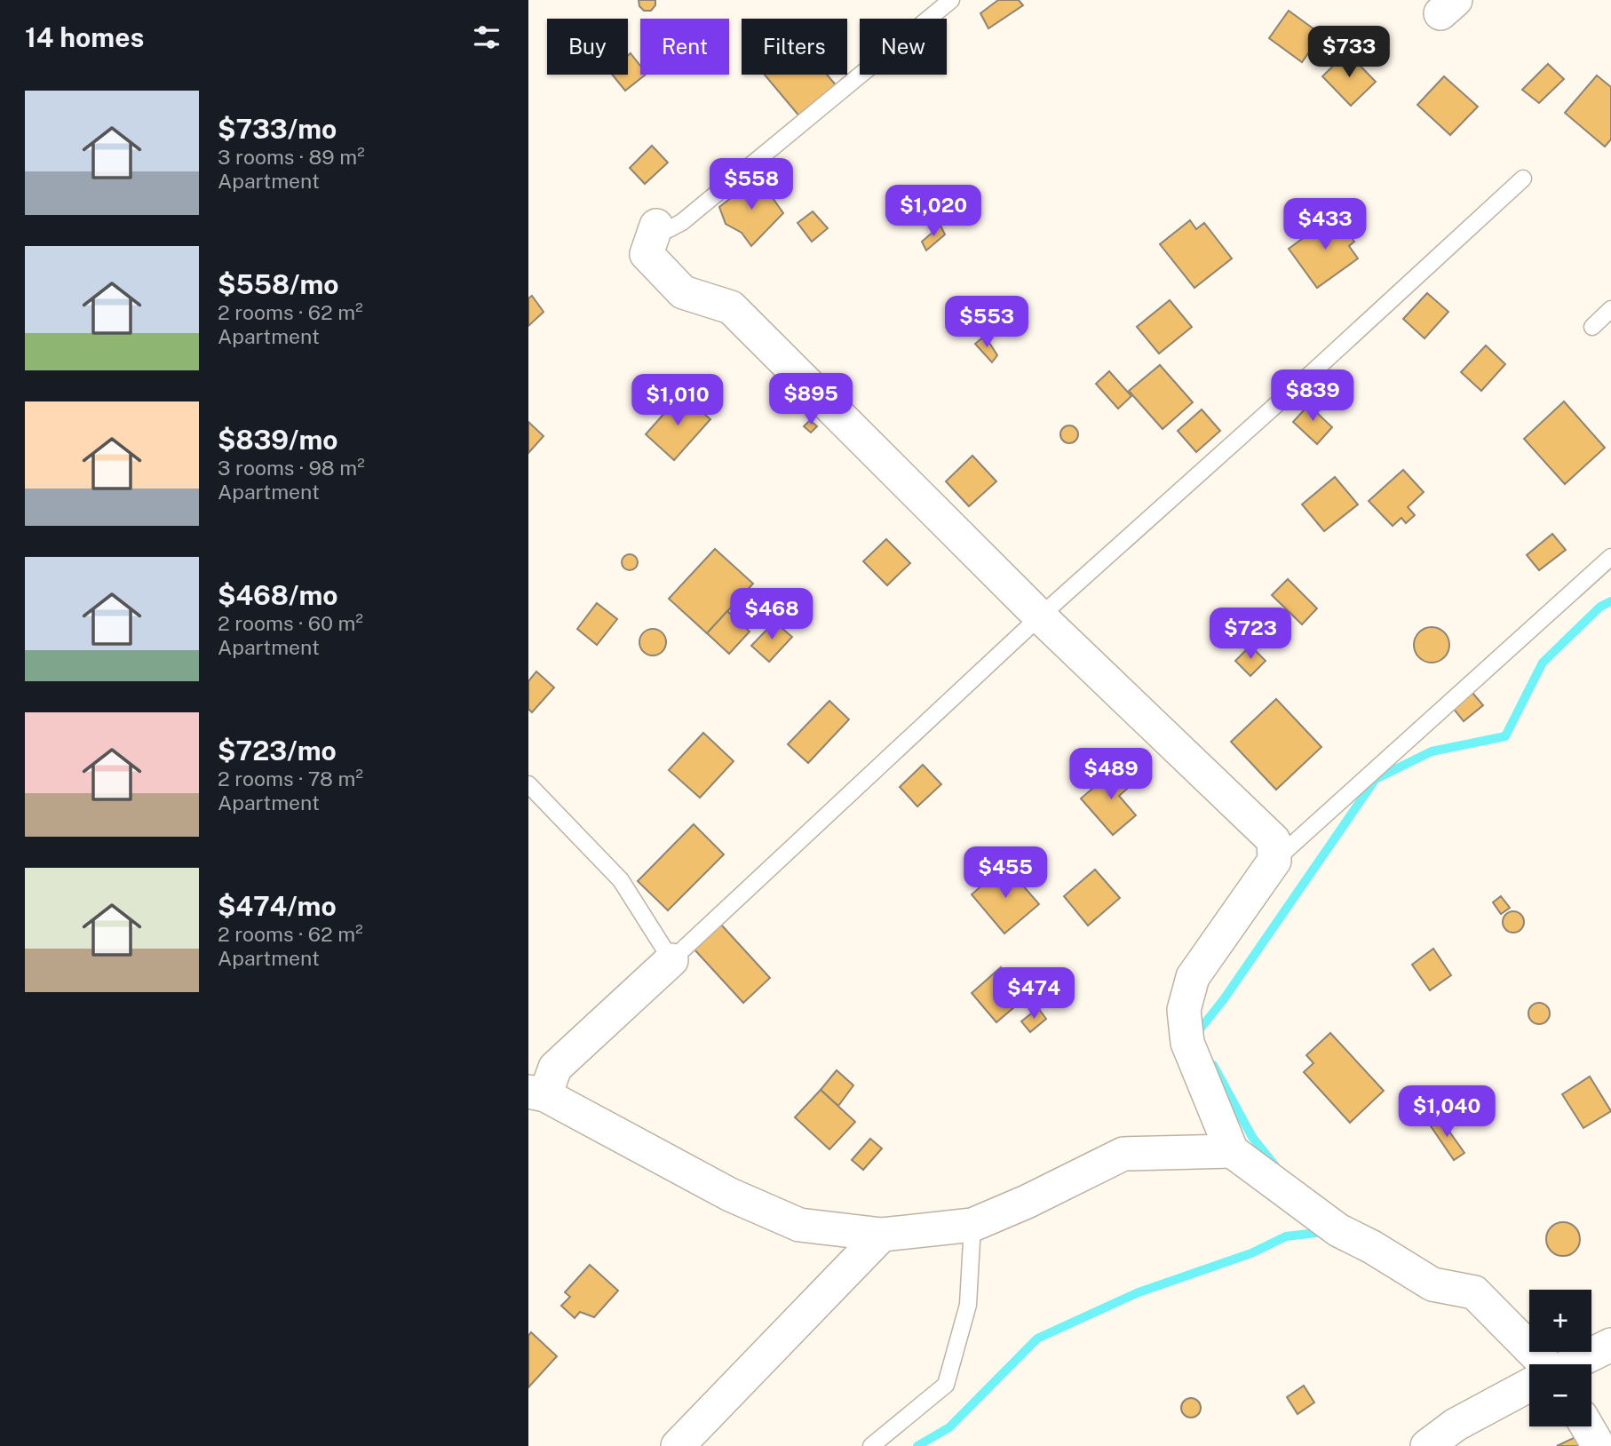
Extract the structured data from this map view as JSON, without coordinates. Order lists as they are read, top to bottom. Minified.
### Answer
{"page":{"heading":"14 homes","chip":["Buy","Rent","Filters","New"],"price":["$733","$558","$1,020","$433","$553","$839","$895","$1,010","$468","$723","$489","$455","$474","$1,040"],"list":[{"name":"$733/mo","note":"3 rooms · 89 m² · Apartment"},{"name":"$558/mo","note":"2 rooms · 62 m² · Apartment"},{"name":"$839/mo","note":"3 rooms · 98 m² · Apartment"},{"name":"$468/mo","note":"2 rooms · 60 m² · Apartment"},{"name":"$723/mo","note":"2 rooms · 78 m² · Apartment"},{"name":"$474/mo","note":"2 rooms · 62 m² · Apartment"}],"map_buttons":["+","−"]}}
